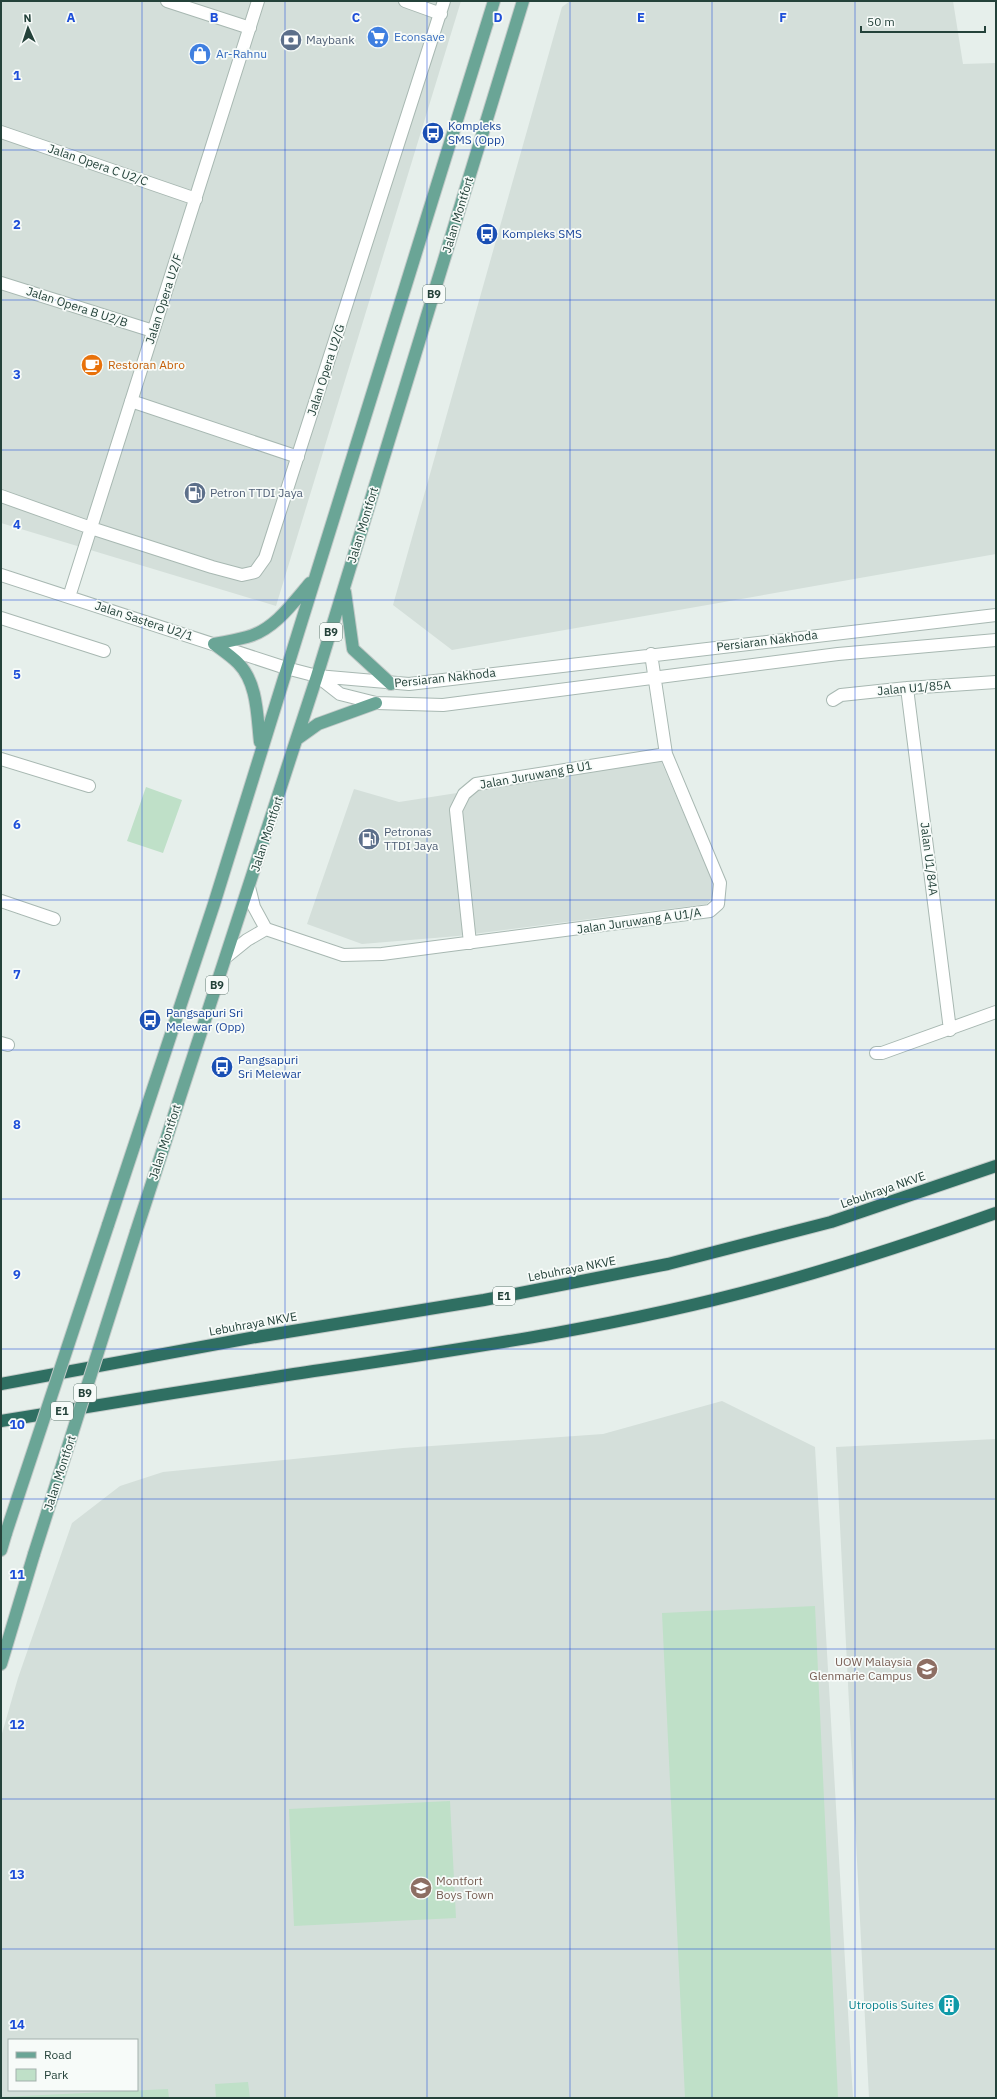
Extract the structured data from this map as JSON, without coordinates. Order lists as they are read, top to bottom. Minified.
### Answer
{"streets":{"highway":["Lebuhraya NKVE","E1"],"main road":["Jalan Montfort","B9"],"street":["Jalan Opera C U2/C","Jalan Opera U2/F","Jalan Opera B U2/B","Jalan Opera U2/G","Jalan Sastera U2/1","Persiaran Nakhoda","Jalan U1/85A","Jalan Juruwang B U1","Jalan U1/84A","Jalan Juruwang A U1/A"]},"crossings":[["Jalan Opera C U2/C","Jalan Opera U2/F"],["Jalan Montfort","Jalan Sastera U2/1"],["Jalan Montfort","Persiaran Nakhoda"],["B9","Jalan Sastera U2/1"],["Jalan Opera U2/F","Jalan Opera B U2/B"],["Jalan Opera U2/F","Jalan Opera U2/G"],["Jalan Opera U2/F","Jalan Sastera U2/1"],["Jalan Sastera U2/1","Persiaran Nakhoda"],["Persiaran Nakhoda","Jalan Juruwang A U1/A"],["Jalan U1/85A","Jalan U1/84A"],["Jalan Juruwang B U1","Jalan Juruwang A U1/A"]],"places":{"supermarket":["Econsave"],"bank":["Maybank"],"shop":["Ar-Rahnu"],"bus stop":["Kompleks SMS (Opp)","Kompleks SMS","Pangsapuri Sri Melewar (Opp)","Pangsapuri Sri Melewar"],"cafe":["Restoran Abro"],"fuel station":["Petron TTDI Jaya","Petronas TTDI Jaya"],"school or university":["UOW Malaysia Glenmarie Campus","Montfort Boys Town"],"building":["Utropolis Suites"]},"legend":["Road","Park"],"scale_bar":"50 m","north":"top","grid":{"columns":["A","B","C","D","E","F"],"rows":["1","2","3","4","5","6","7","8","9","10","11","12","13","14"]}}
